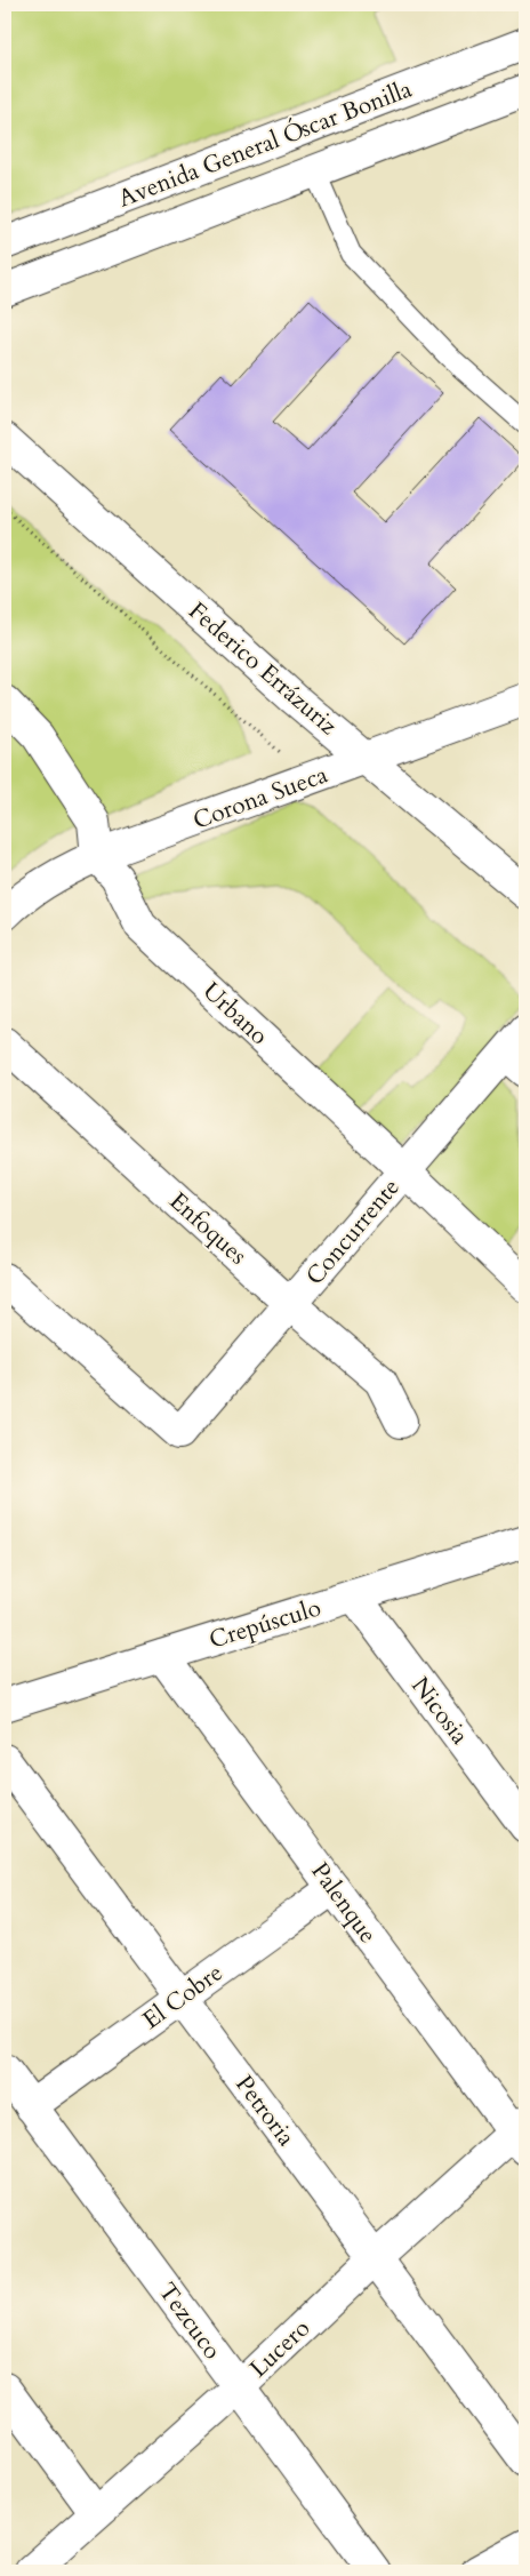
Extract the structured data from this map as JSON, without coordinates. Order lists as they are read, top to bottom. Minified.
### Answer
{"streets":{"street":["Avenida General Óscar Bonilla","Federico Errázuriz","Corona Sueca","Urbano","Enfoques","Concurrente","Crepúsculo","Nicosia","Palenque","El Cobre","Petroria","Tezcuco","Lucero"]},"crossings":[["Federico Errázuriz","Corona Sueca"],["Corona Sueca","Urbano"],["Urbano","Concurrente"],["Enfoques","Concurrente"],["Crepúsculo","Nicosia"],["Crepúsculo","Palenque"],["Palenque","El Cobre"],["Palenque","Lucero"],["El Cobre","Petroria"],["El Cobre","Tezcuco"],["Petroria","Lucero"],["Tezcuco","Lucero"]]}
